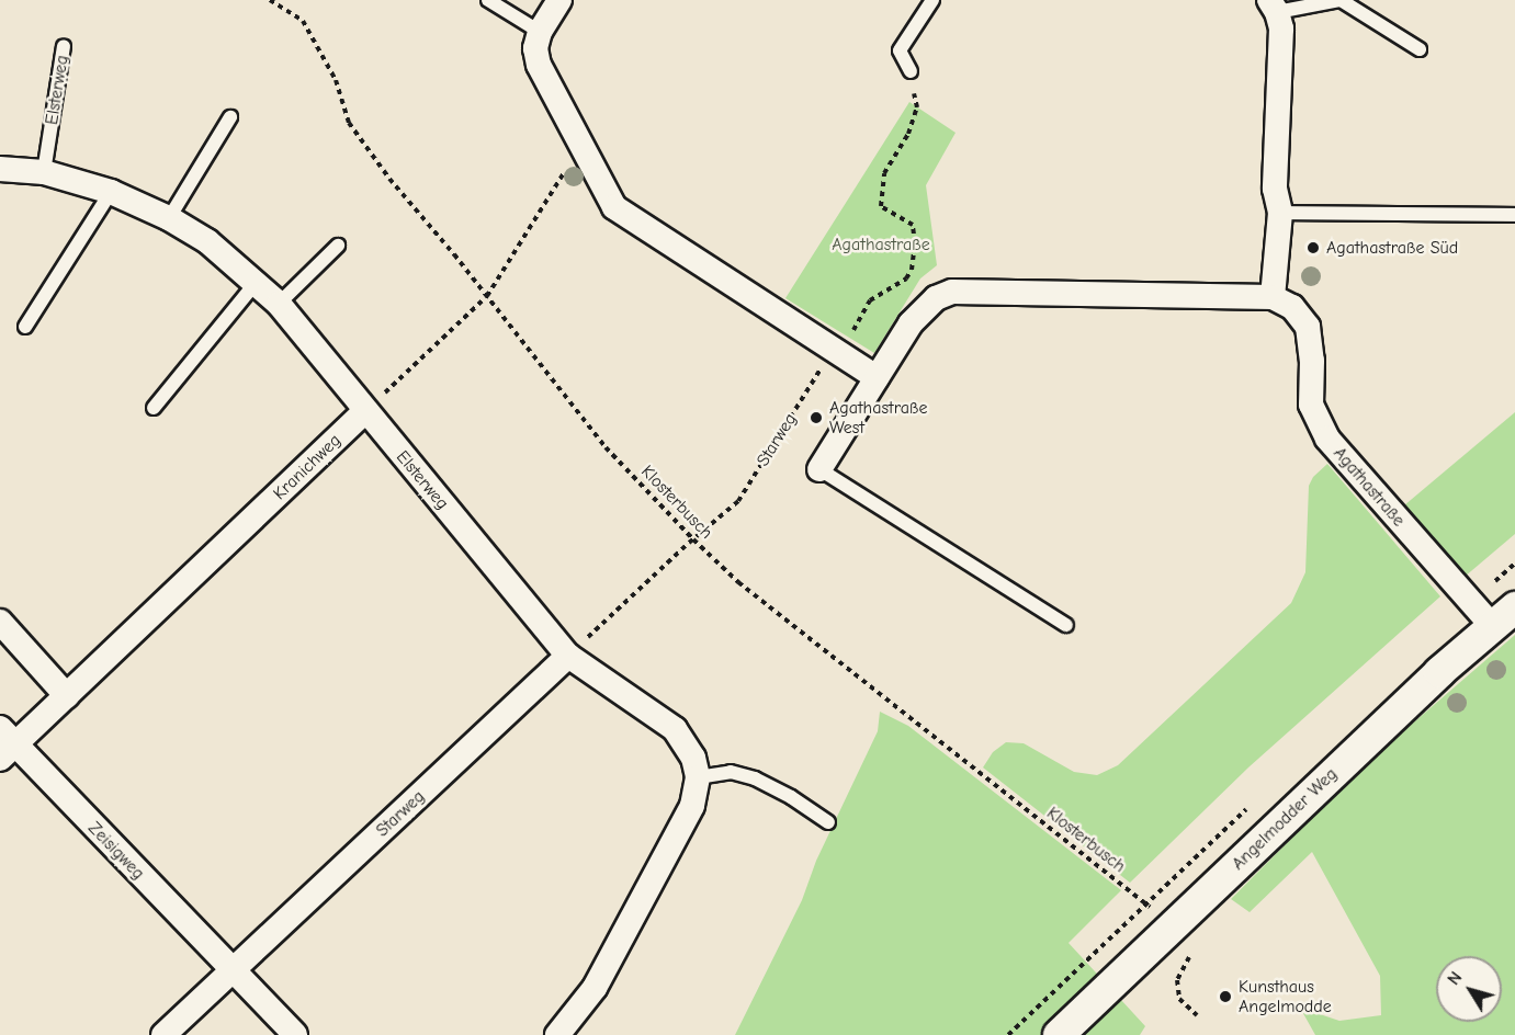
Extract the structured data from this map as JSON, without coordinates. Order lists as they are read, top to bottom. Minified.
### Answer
{"streets":{"street":["Elsterweg","Starweg","Kranichweg","Agathastraße","Angelmodder Weg","Zeisigweg"],"path":["Klosterbusch"]},"crossings":[["Elsterweg","Starweg"],["Elsterweg","Kranichweg"],["Starweg","Klosterbusch"],["Starweg","Zeisigweg"],["Kranichweg","Zeisigweg"],["Agathastraße","Angelmodder Weg"],["Klosterbusch","Angelmodder Weg"]],"parks":["Agathastraße"],"places":["Agathastraße Süd","Agathastraße West","Kunsthaus Angelmodde"],"north":"top left"}
